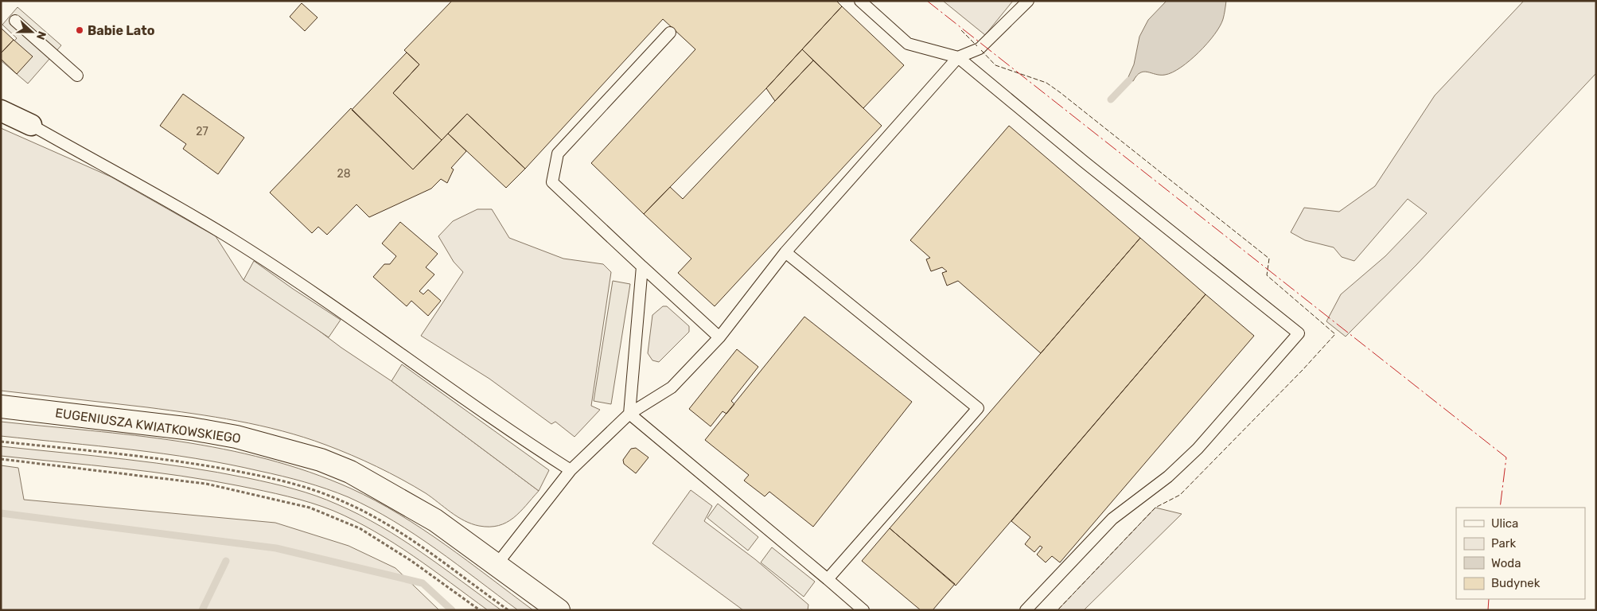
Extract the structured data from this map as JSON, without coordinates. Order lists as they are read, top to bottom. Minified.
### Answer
{"streets":{"main road":["EUGENIUSZA KWIATKOWSKIEGO"]},"places":["Babie Lato"],"house_numbers":["27","28"],"legend":["Ulica","Park","Woda","Budynek"],"north":"right"}
